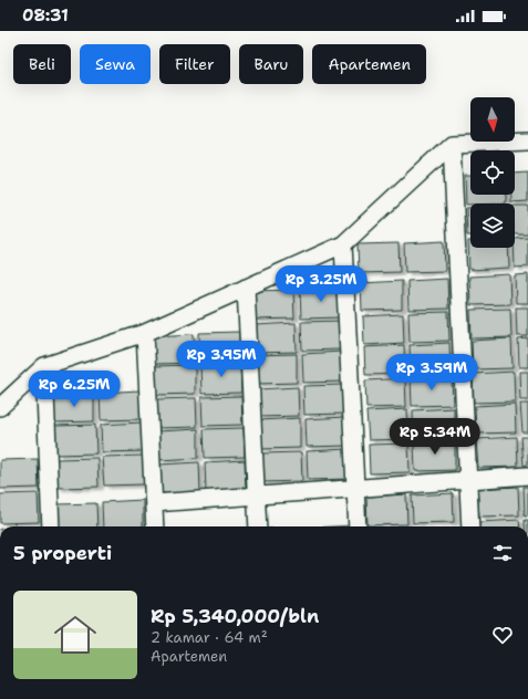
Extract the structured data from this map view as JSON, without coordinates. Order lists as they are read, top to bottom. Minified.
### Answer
{"north":"bottom","page":{"status":"08:31","chip":["Beli","Sewa","Filter","Baru","Apartemen"],"price":["Rp 3.25M","Rp 3.95M","Rp 3.59M","Rp 6.25M","Rp 5.34M"],"heading":"5 properti","list":[{"name":"Rp 5,340,000/bln","note":"2 kamar · 64 m² · Apartemen"}]}}
